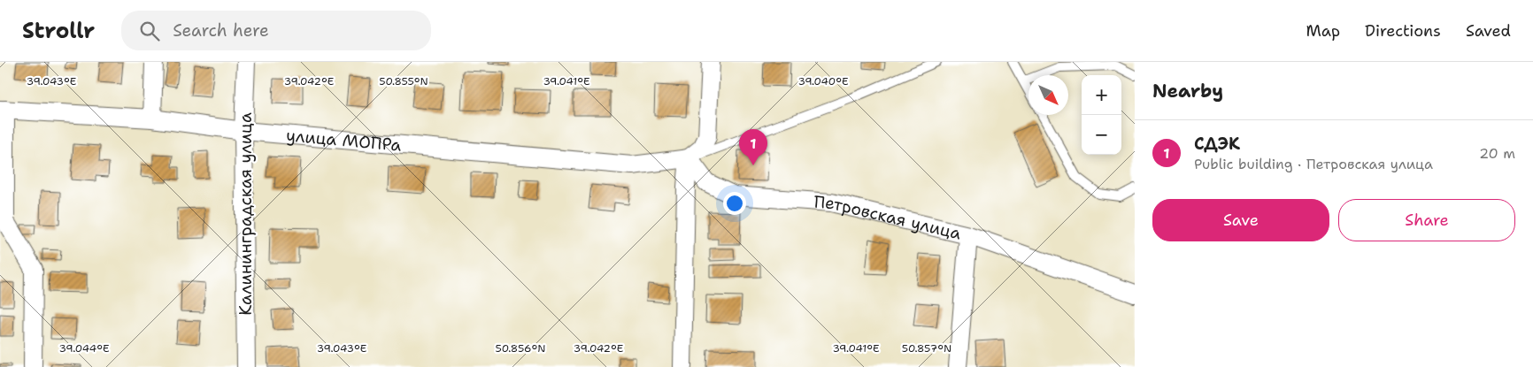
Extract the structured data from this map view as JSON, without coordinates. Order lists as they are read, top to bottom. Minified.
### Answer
{"streets":{"street":["улица МОПРа","Калининградская улица","Петровская улица"]},"crossings":[["улица МОПРа","Калининградская улица"],["улица МОПРа","Петровская улица"]],"north":"bottom right","page":{"header":"Strollr","search":"Search here","nav":["Map","Directions","Saved"],"heading":"Nearby","map_buttons":["+","−"],"list":[{"mark":"1","name":"СДЭК","note":"Public building · Петровская улица","value":"20 m"}],"pins":"1","buttons":["Save","Share"]},"coordinates":["39.043°E","39.042°E","50.855°N","39.041°E","39.040°E","39.044°E","50.856°N","50.857°N"]}
